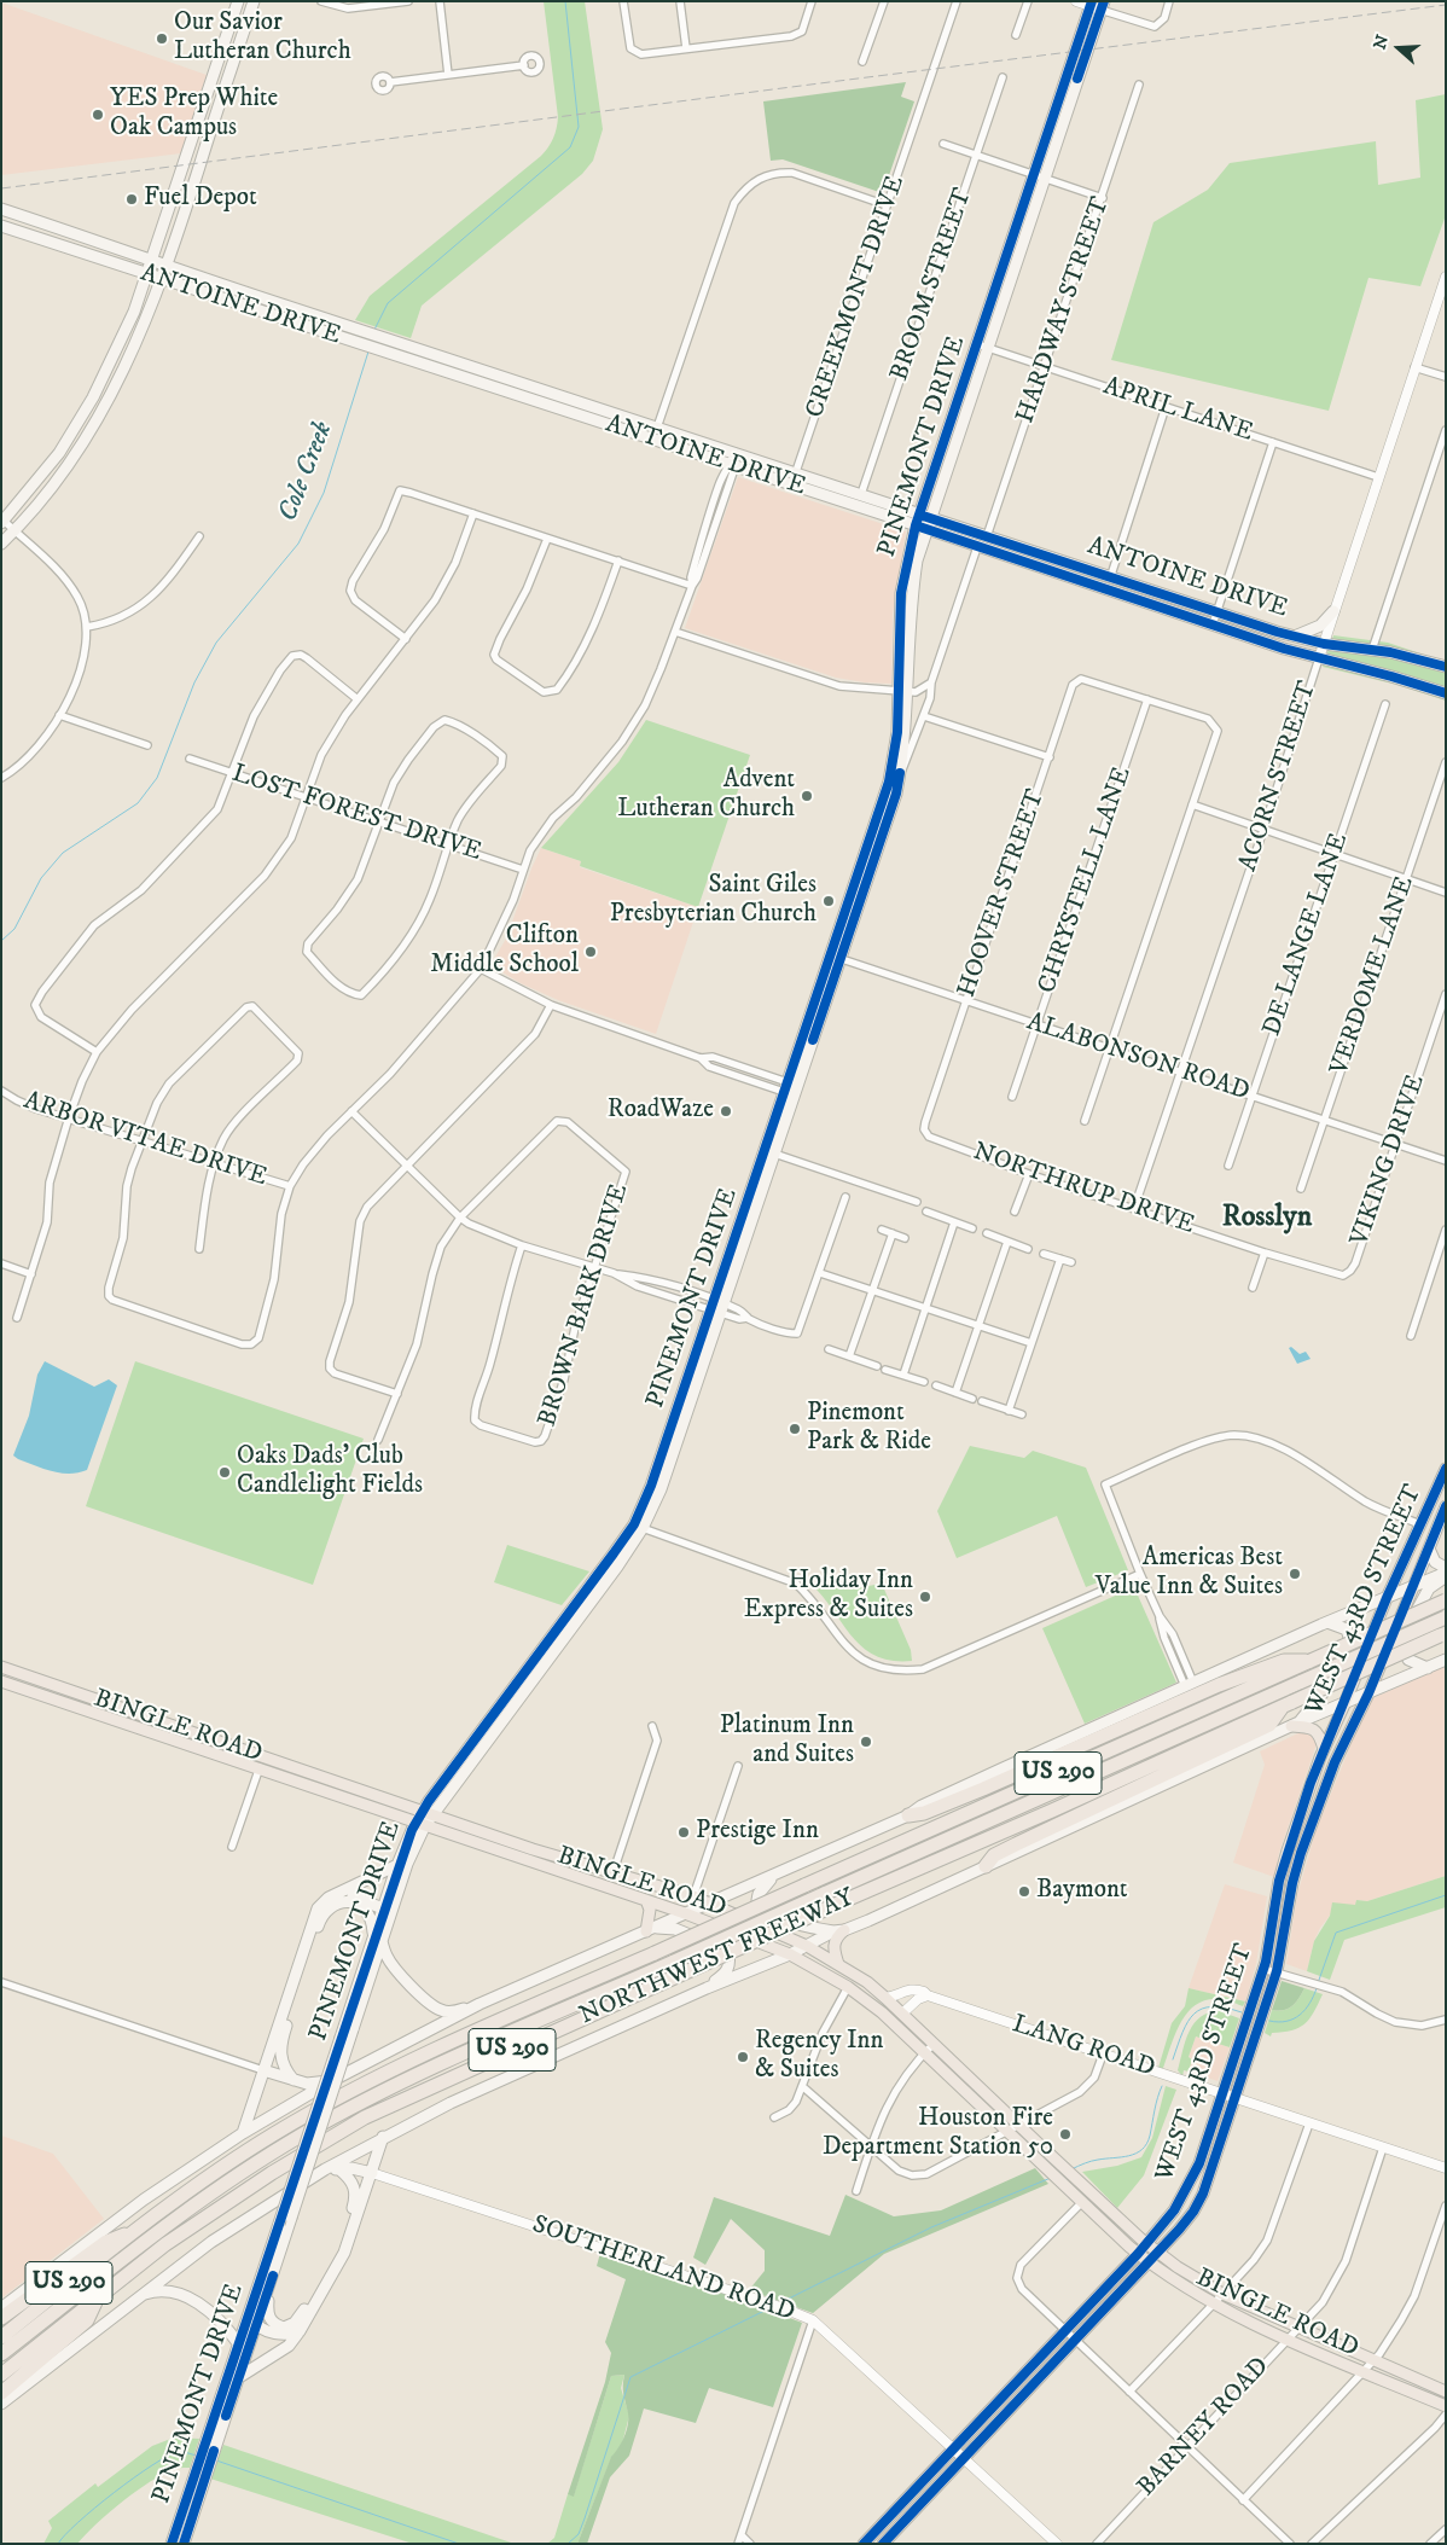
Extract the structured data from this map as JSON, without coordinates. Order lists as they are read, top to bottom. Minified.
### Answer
{"streets":{"highway":["US 290","NORTHWEST FREEWAY"],"main road":["ANTOINE DRIVE","PINEMONT DRIVE","WEST 43RD STREET","BINGLE ROAD"],"street":["BROOM STREET","CREEKMONT DRIVE","HARDWAY STREET","APRIL LANE","ACORN STREET","LOST FOREST DRIVE","CHRYSTELL LANE","HOOVER STREET","DE LANGE LANE","VERDOME LANE","ALABONSON ROAD","ARBOR VITAE DRIVE","VIKING DRIVE","NORTHRUP DRIVE","BROWN BARK DRIVE","LANG ROAD","SOUTHERLAND ROAD","BARNEY ROAD"]},"crossings":[["BROOM STREET","ANTOINE DRIVE"],["CREEKMONT DRIVE","ANTOINE DRIVE"],["ANTOINE DRIVE","HARDWAY STREET"],["ANTOINE DRIVE","PINEMONT DRIVE"],["ANTOINE DRIVE","ACORN STREET"],["HARDWAY STREET","APRIL LANE"],["APRIL LANE","PINEMONT DRIVE"],["APRIL LANE","ACORN STREET"],["PINEMONT DRIVE","ALABONSON ROAD"],["PINEMONT DRIVE","BINGLE ROAD"],["ACORN STREET","ALABONSON ROAD"],["ACORN STREET","NORTHRUP DRIVE"],["CHRYSTELL LANE","HOOVER STREET"],["CHRYSTELL LANE","ALABONSON ROAD"],["HOOVER STREET","ALABONSON ROAD"],["HOOVER STREET","NORTHRUP DRIVE"],["DE LANGE LANE","ALABONSON ROAD"],["VERDOME LANE","ALABONSON ROAD"],["ALABONSON ROAD","VIKING DRIVE"],["VIKING DRIVE","NORTHRUP DRIVE"],["WEST 43RD STREET","BINGLE ROAD"],["WEST 43RD STREET","LANG ROAD"],["WEST 43RD STREET","SOUTHERLAND ROAD"],["BINGLE ROAD","LANG ROAD"],["BINGLE ROAD","BARNEY ROAD"],["LANG ROAD","BARNEY ROAD"]],"districts":["Rosslyn"],"water":["Cole Creek"],"places":["Our Savior Lutheran Church","YES Prep White Oak Campus","Fuel Depot","Advent Lutheran Church","Saint Giles Presbyterian Church","Clifton Middle School","RoadWaze","Pinemont Park & Ride","Oaks Dads' Club Candlelight Fields","Americas Best Value Inn & Suites","Holiday Inn Express & Suites","Platinum Inn and Suites","Prestige Inn","Baymont","Regency Inn & Suites","Houston Fire Department Station 50"],"north":"left"}
